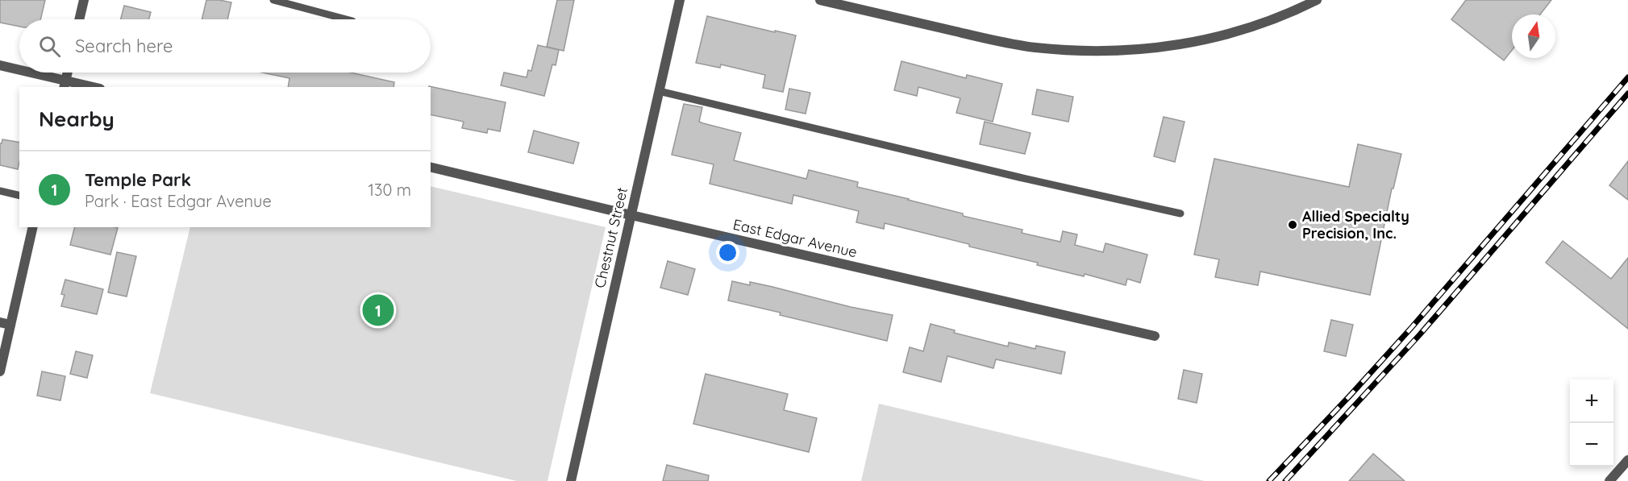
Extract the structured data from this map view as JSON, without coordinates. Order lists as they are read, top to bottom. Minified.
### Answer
{"streets":{"street":["Chestnut Street","East Edgar Avenue"]},"crossings":[["Chestnut Street","East Edgar Avenue"]],"places":["Allied Specialty Precision, Inc."],"north":"top","page":{"search":"Search here","heading":"Nearby","list":[{"mark":"1","name":"Temple Park","note":"Park · East Edgar Avenue","value":"130 m"}],"pins":"1","map_buttons":["+","−"]}}
